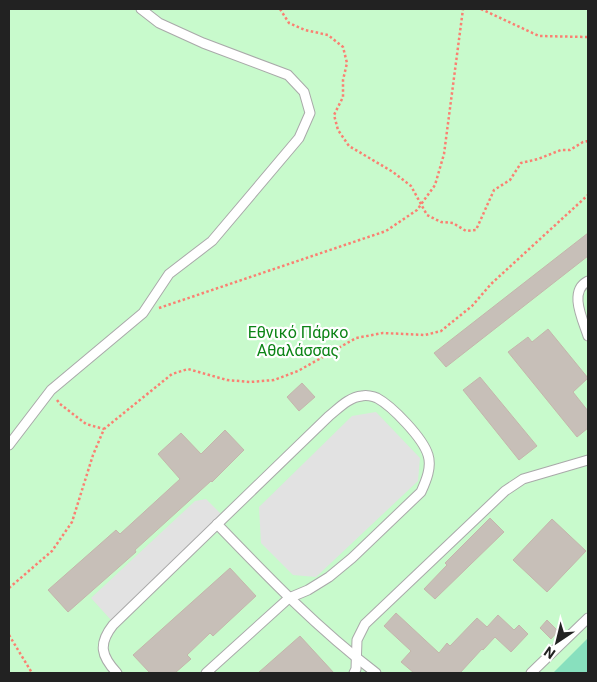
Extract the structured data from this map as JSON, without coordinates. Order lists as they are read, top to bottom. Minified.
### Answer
{"parks":["Εθνικό Πάρκο Αθαλάσσας"],"north":"bottom left"}
